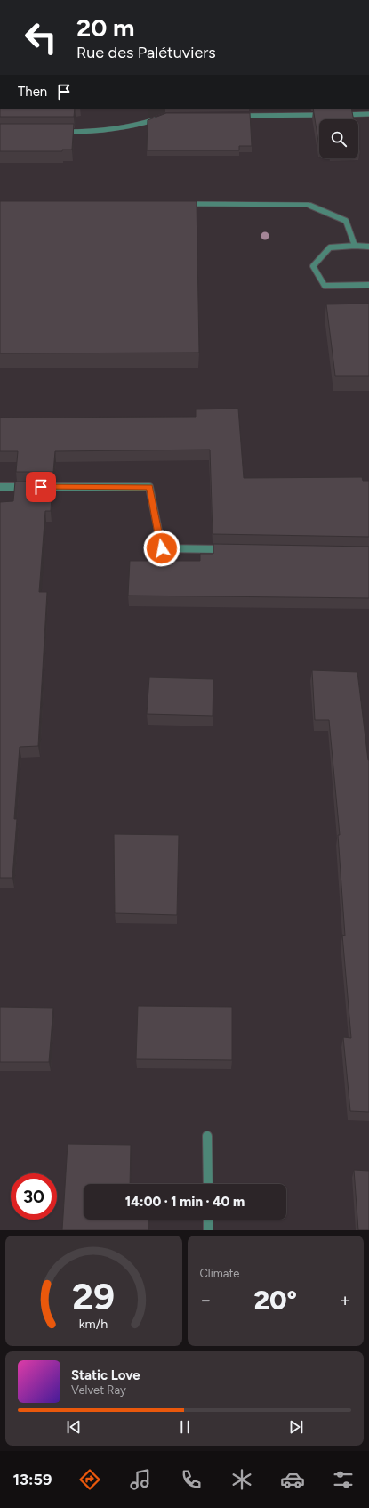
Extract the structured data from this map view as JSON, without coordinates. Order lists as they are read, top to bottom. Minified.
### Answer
{"page":{"turn":["20 m","Rue des Palétuviers"],"then":"Then","limit":"30","trip":"14:00 · 1 min · 40 m","tile":"Climate","heat":["−","20°","+"],"song":["Static Love","Velvet Ray"],"tabs":"13:59","gauge":["29","km/h"]}}
